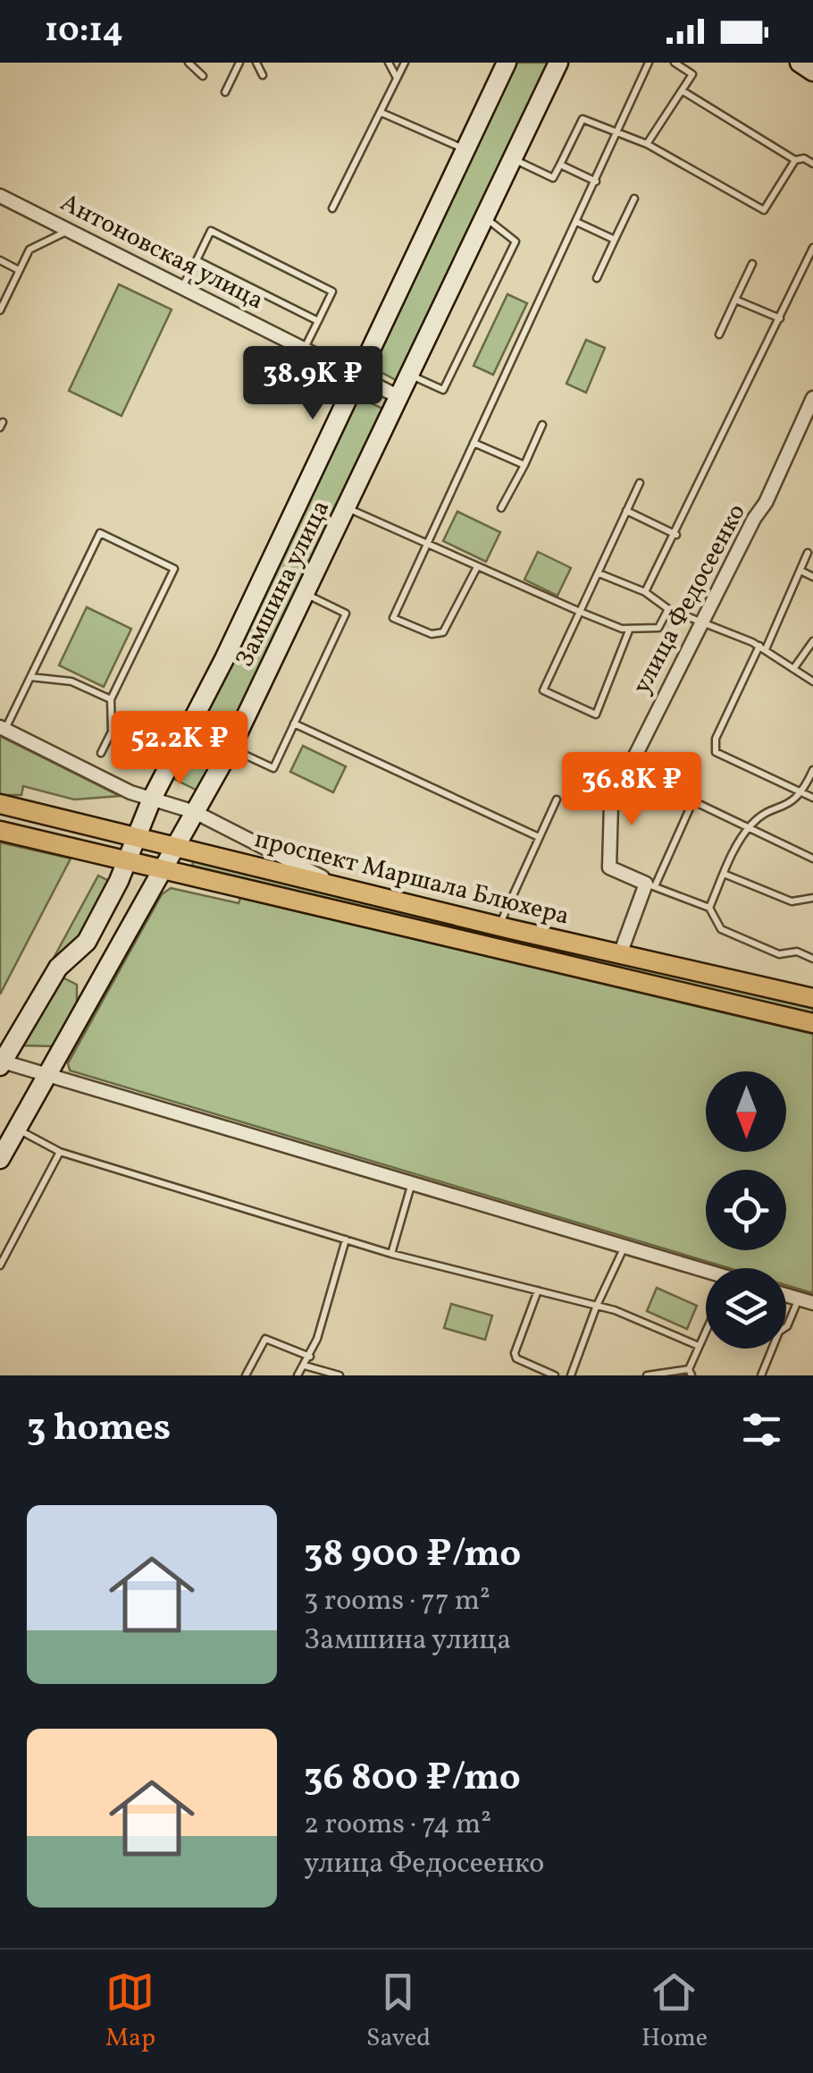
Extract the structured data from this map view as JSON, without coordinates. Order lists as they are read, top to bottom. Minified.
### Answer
{"streets":{"main road":["проспект Маршала Блюхера"],"street":["Антоновская улица","Замшина улица","улица Федосеенко"]},"crossings":[["Антоновская улица","Замшина улица"],["Замшина улица","проспект Маршала Блюхера"]],"north":"bottom","page":{"status":"10:14","price":["38.9K ₽","52.2K ₽","36.8K ₽"],"heading":"3 homes","list":[{"name":"38 900 ₽/mo","note":"3 rooms · 77 m² · Замшина улица"},{"name":"36 800 ₽/mo","note":"2 rooms · 74 m² · улица Федосеенко"}],"tabs":["Map","Saved","Home"]}}
